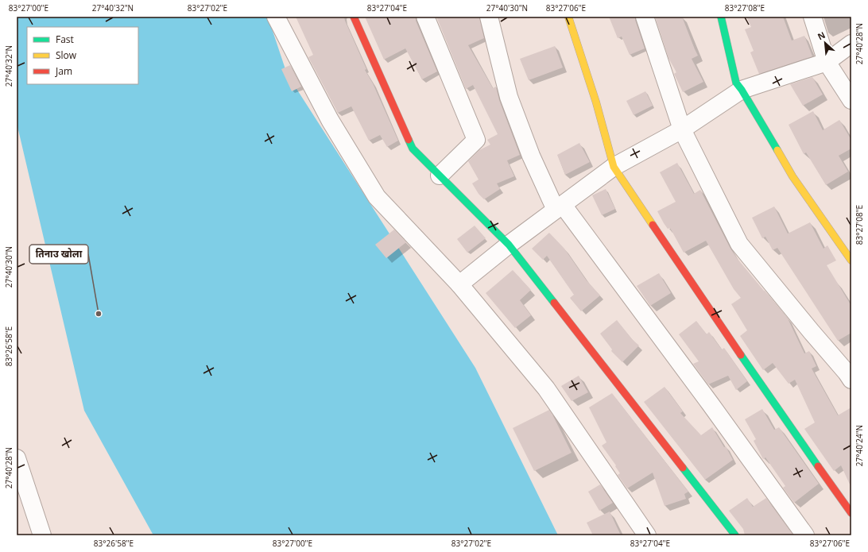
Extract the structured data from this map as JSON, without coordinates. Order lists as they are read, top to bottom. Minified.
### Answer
{"places":["तिनाउ खोला"],"legend":["Fast","Slow","Jam"],"north":"top left","coordinates":["83°27'00\"E","27°40'32\"N","83°27'02\"E","83°27'04\"E","27°40'30\"N","83°27'06\"E","83°27'08\"E","27°40'28\"N","83°26'58\"E","27°40'24\"N"]}
